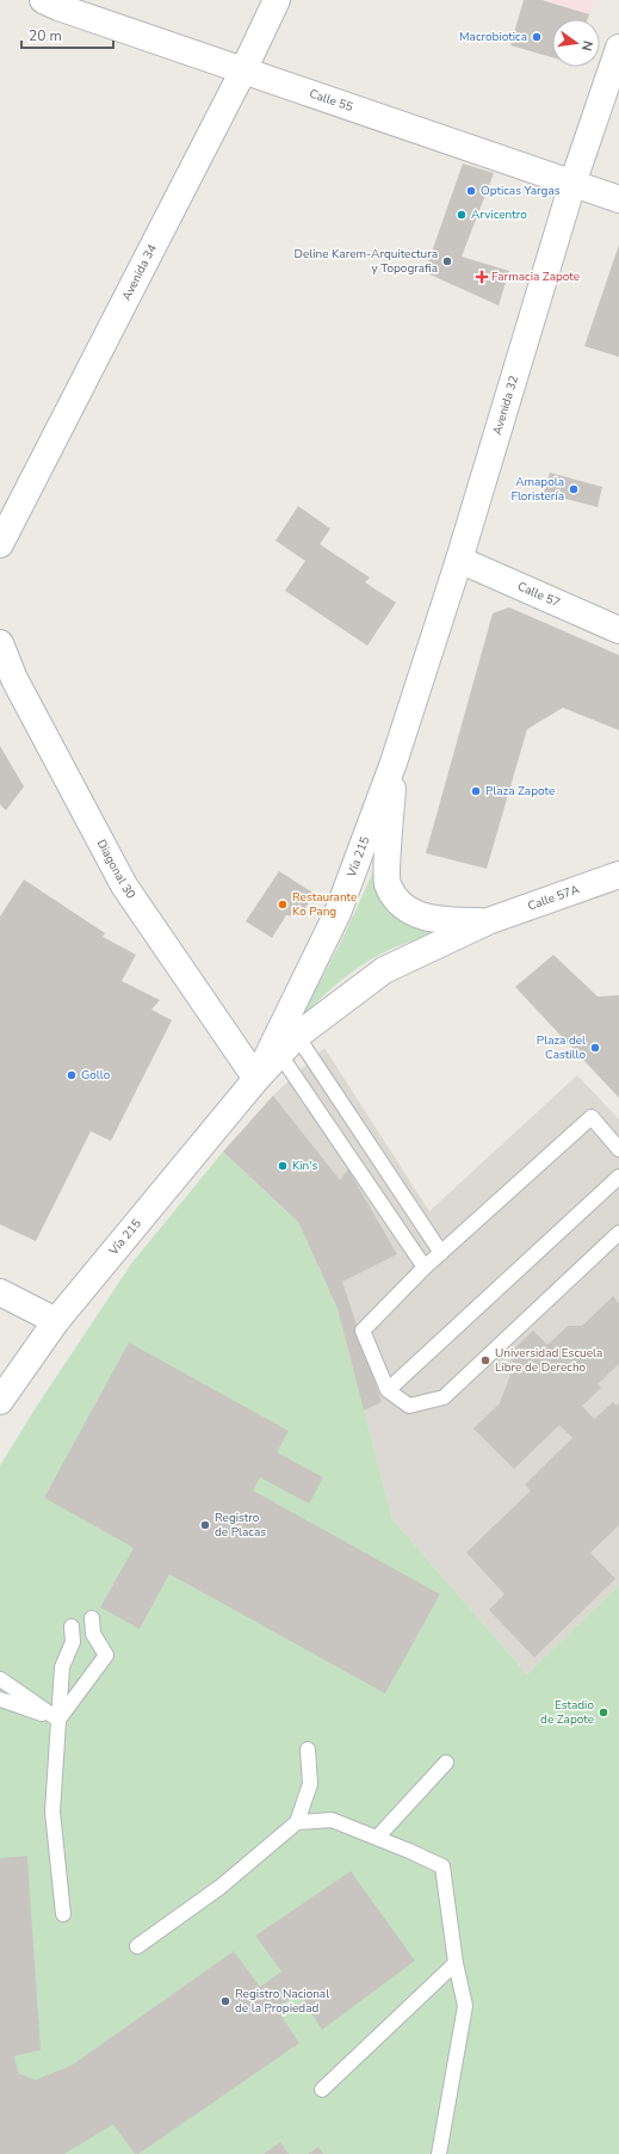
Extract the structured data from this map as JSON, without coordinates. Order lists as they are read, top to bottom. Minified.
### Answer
{"streets":{"main road":["Calle 55","Avenida 34","Avenida 32","Calle 57","Vía 215","Diagonal 30","Calle 57A"]},"crossings":[["Calle 55","Avenida 34"],["Calle 55","Avenida 32"],["Avenida 32","Calle 57"],["Avenida 32","Vía 215"],["Vía 215","Diagonal 30"],["Vía 215","Calle 57A"]],"places":{"other":["Macrobiotica","Opticas Yargas","Arvicentro","Deline Karem-Arquitectura y Topografia","Amapola Floristería","Plaza Zapote","Restaurante Ko Pang","Plaza del Castillo","Gollo","Kin's","Universidad Escuela Libre de Derecho","Registro de Placas","Estadio de Zapote","Registro Nacional de la Propiedad"],"health":["Farmacia Zapote"]},"scale_bar":"20 m","north":"right"}
